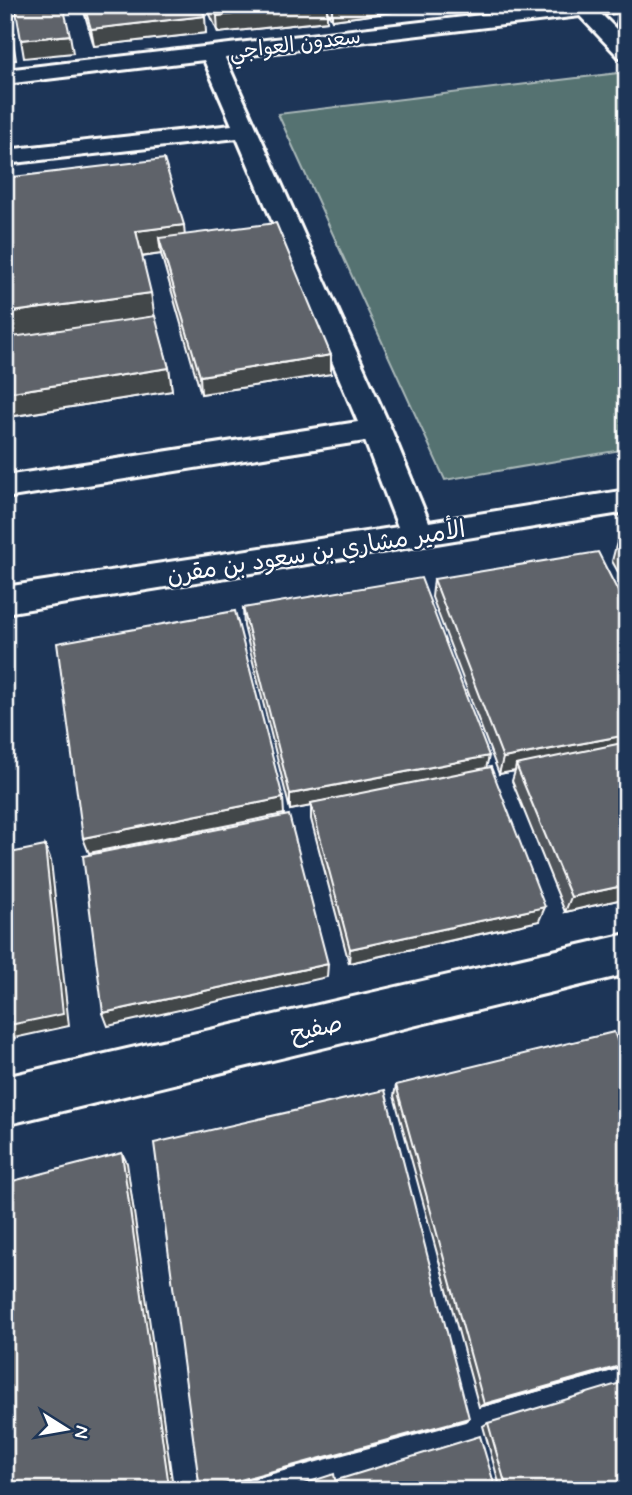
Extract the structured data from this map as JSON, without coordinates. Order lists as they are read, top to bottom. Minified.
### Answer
{"streets":{"street":["سعدون العواجي","الأمير مشاري بن سعود بن مقرن","صفيح"]},"north":"right"}
